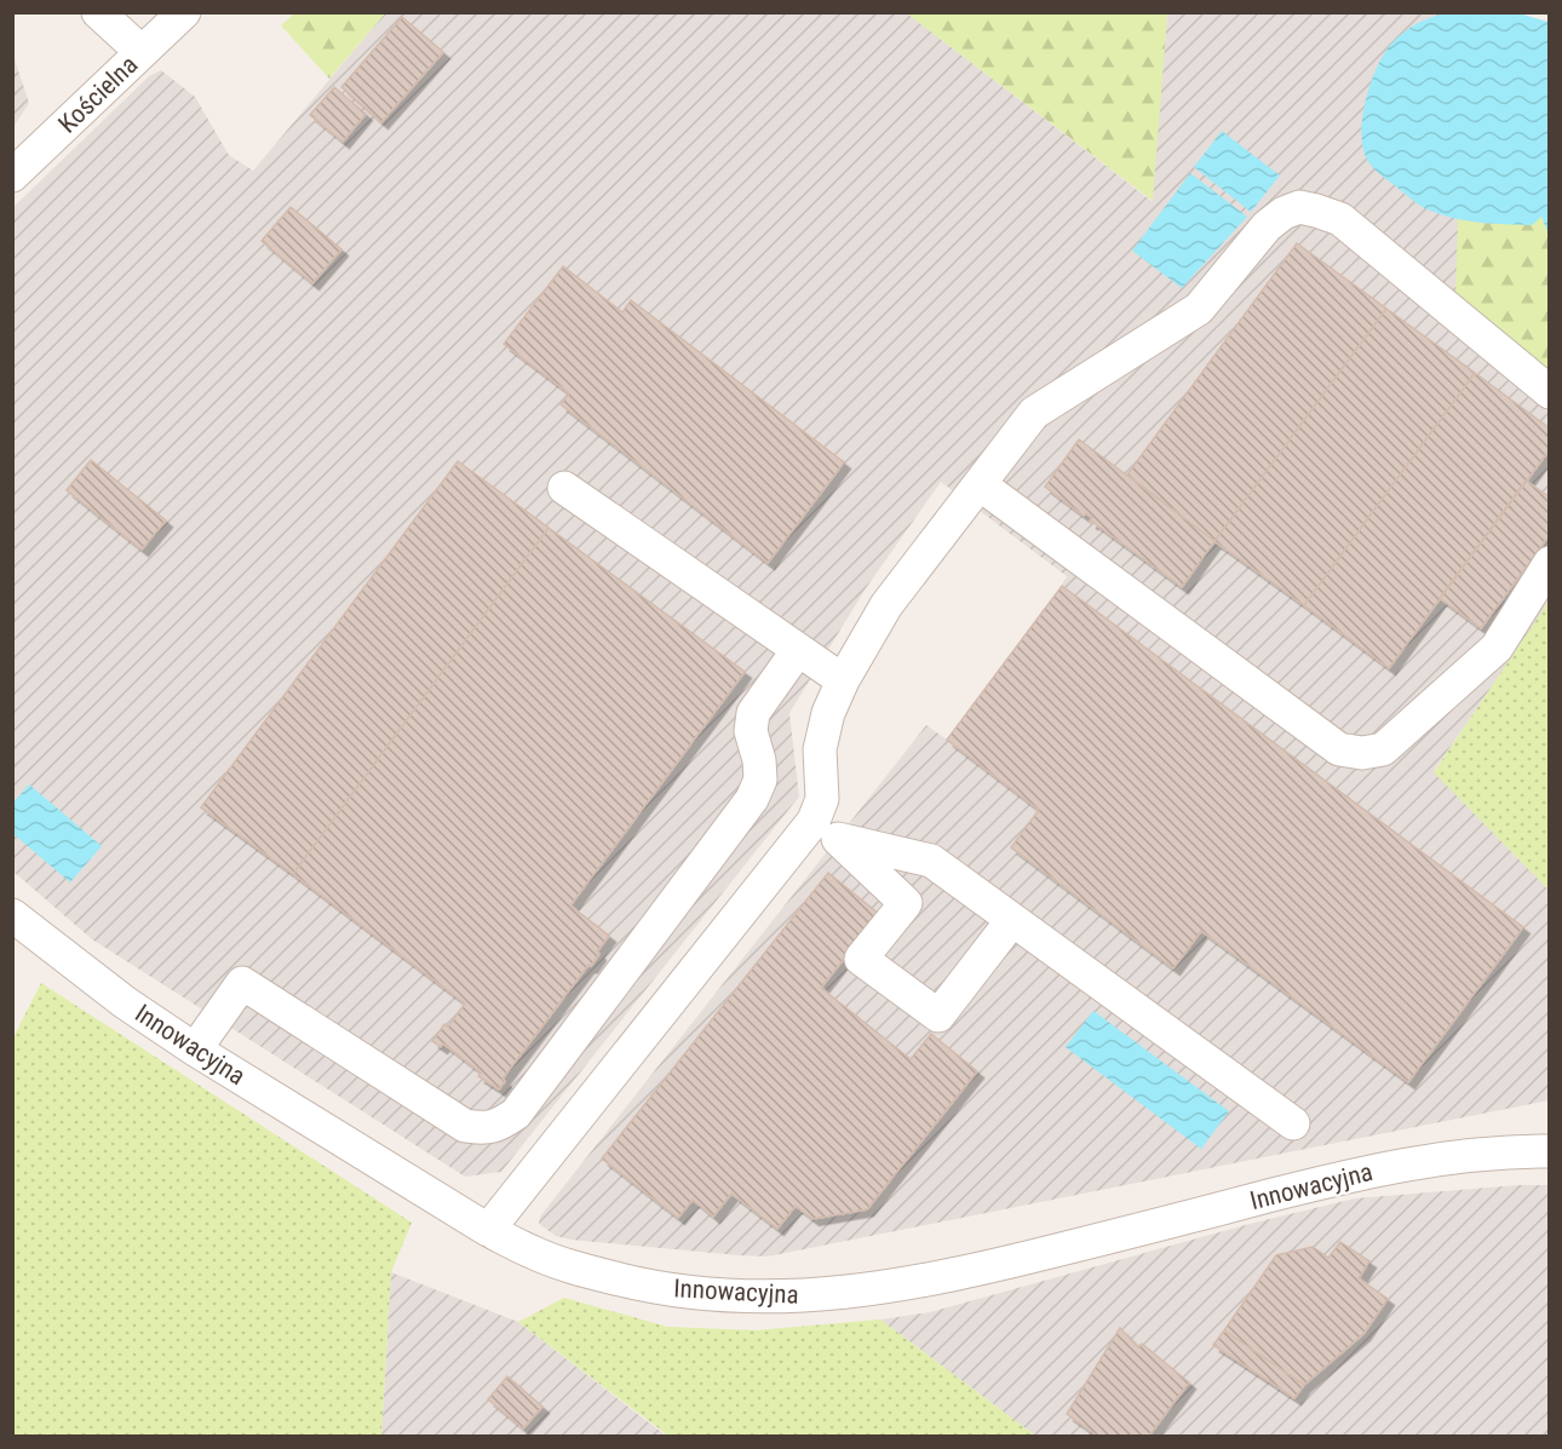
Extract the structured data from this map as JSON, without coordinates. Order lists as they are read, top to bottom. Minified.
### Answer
{"streets":{"street":["Kościelna","Innowacyjna"]}}
